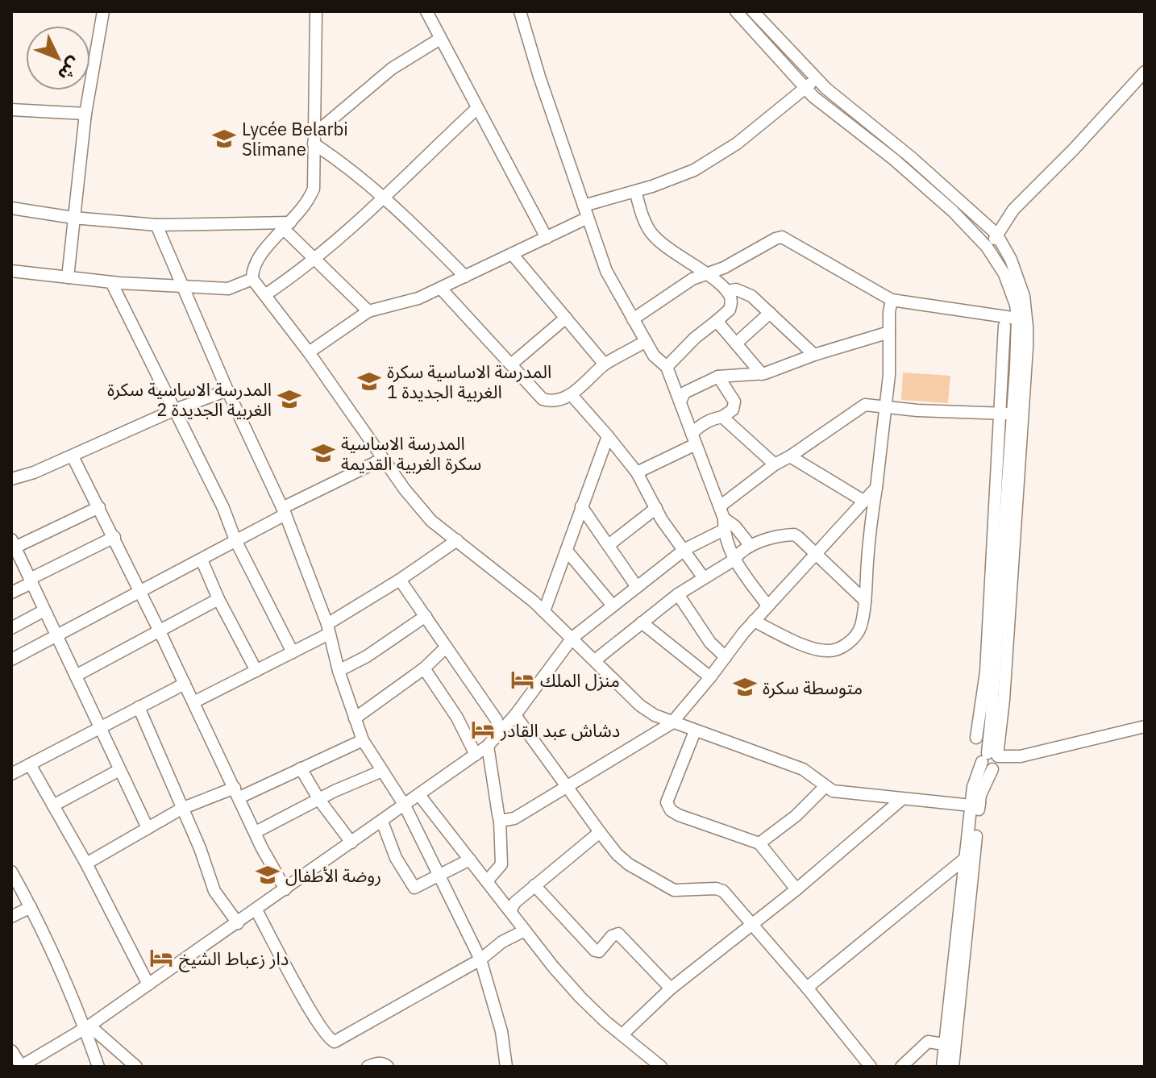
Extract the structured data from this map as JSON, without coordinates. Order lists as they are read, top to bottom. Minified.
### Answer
{"places":{"school or university":["Lycée Belarbi Slimane","المدرسة الاساسية سكرة الغربية الجديدة 1","المدرسة الاساسية سكرة الغربية الجديدة 2","المدرسة الاساسية سكرة الغربية القديمة","متوسطة سكرة","روضة الأطفال"],"hotel":["منزل الملك","دشاش عبد القادر","دار زعباط الشيخ"]},"north":"bottom right"}
